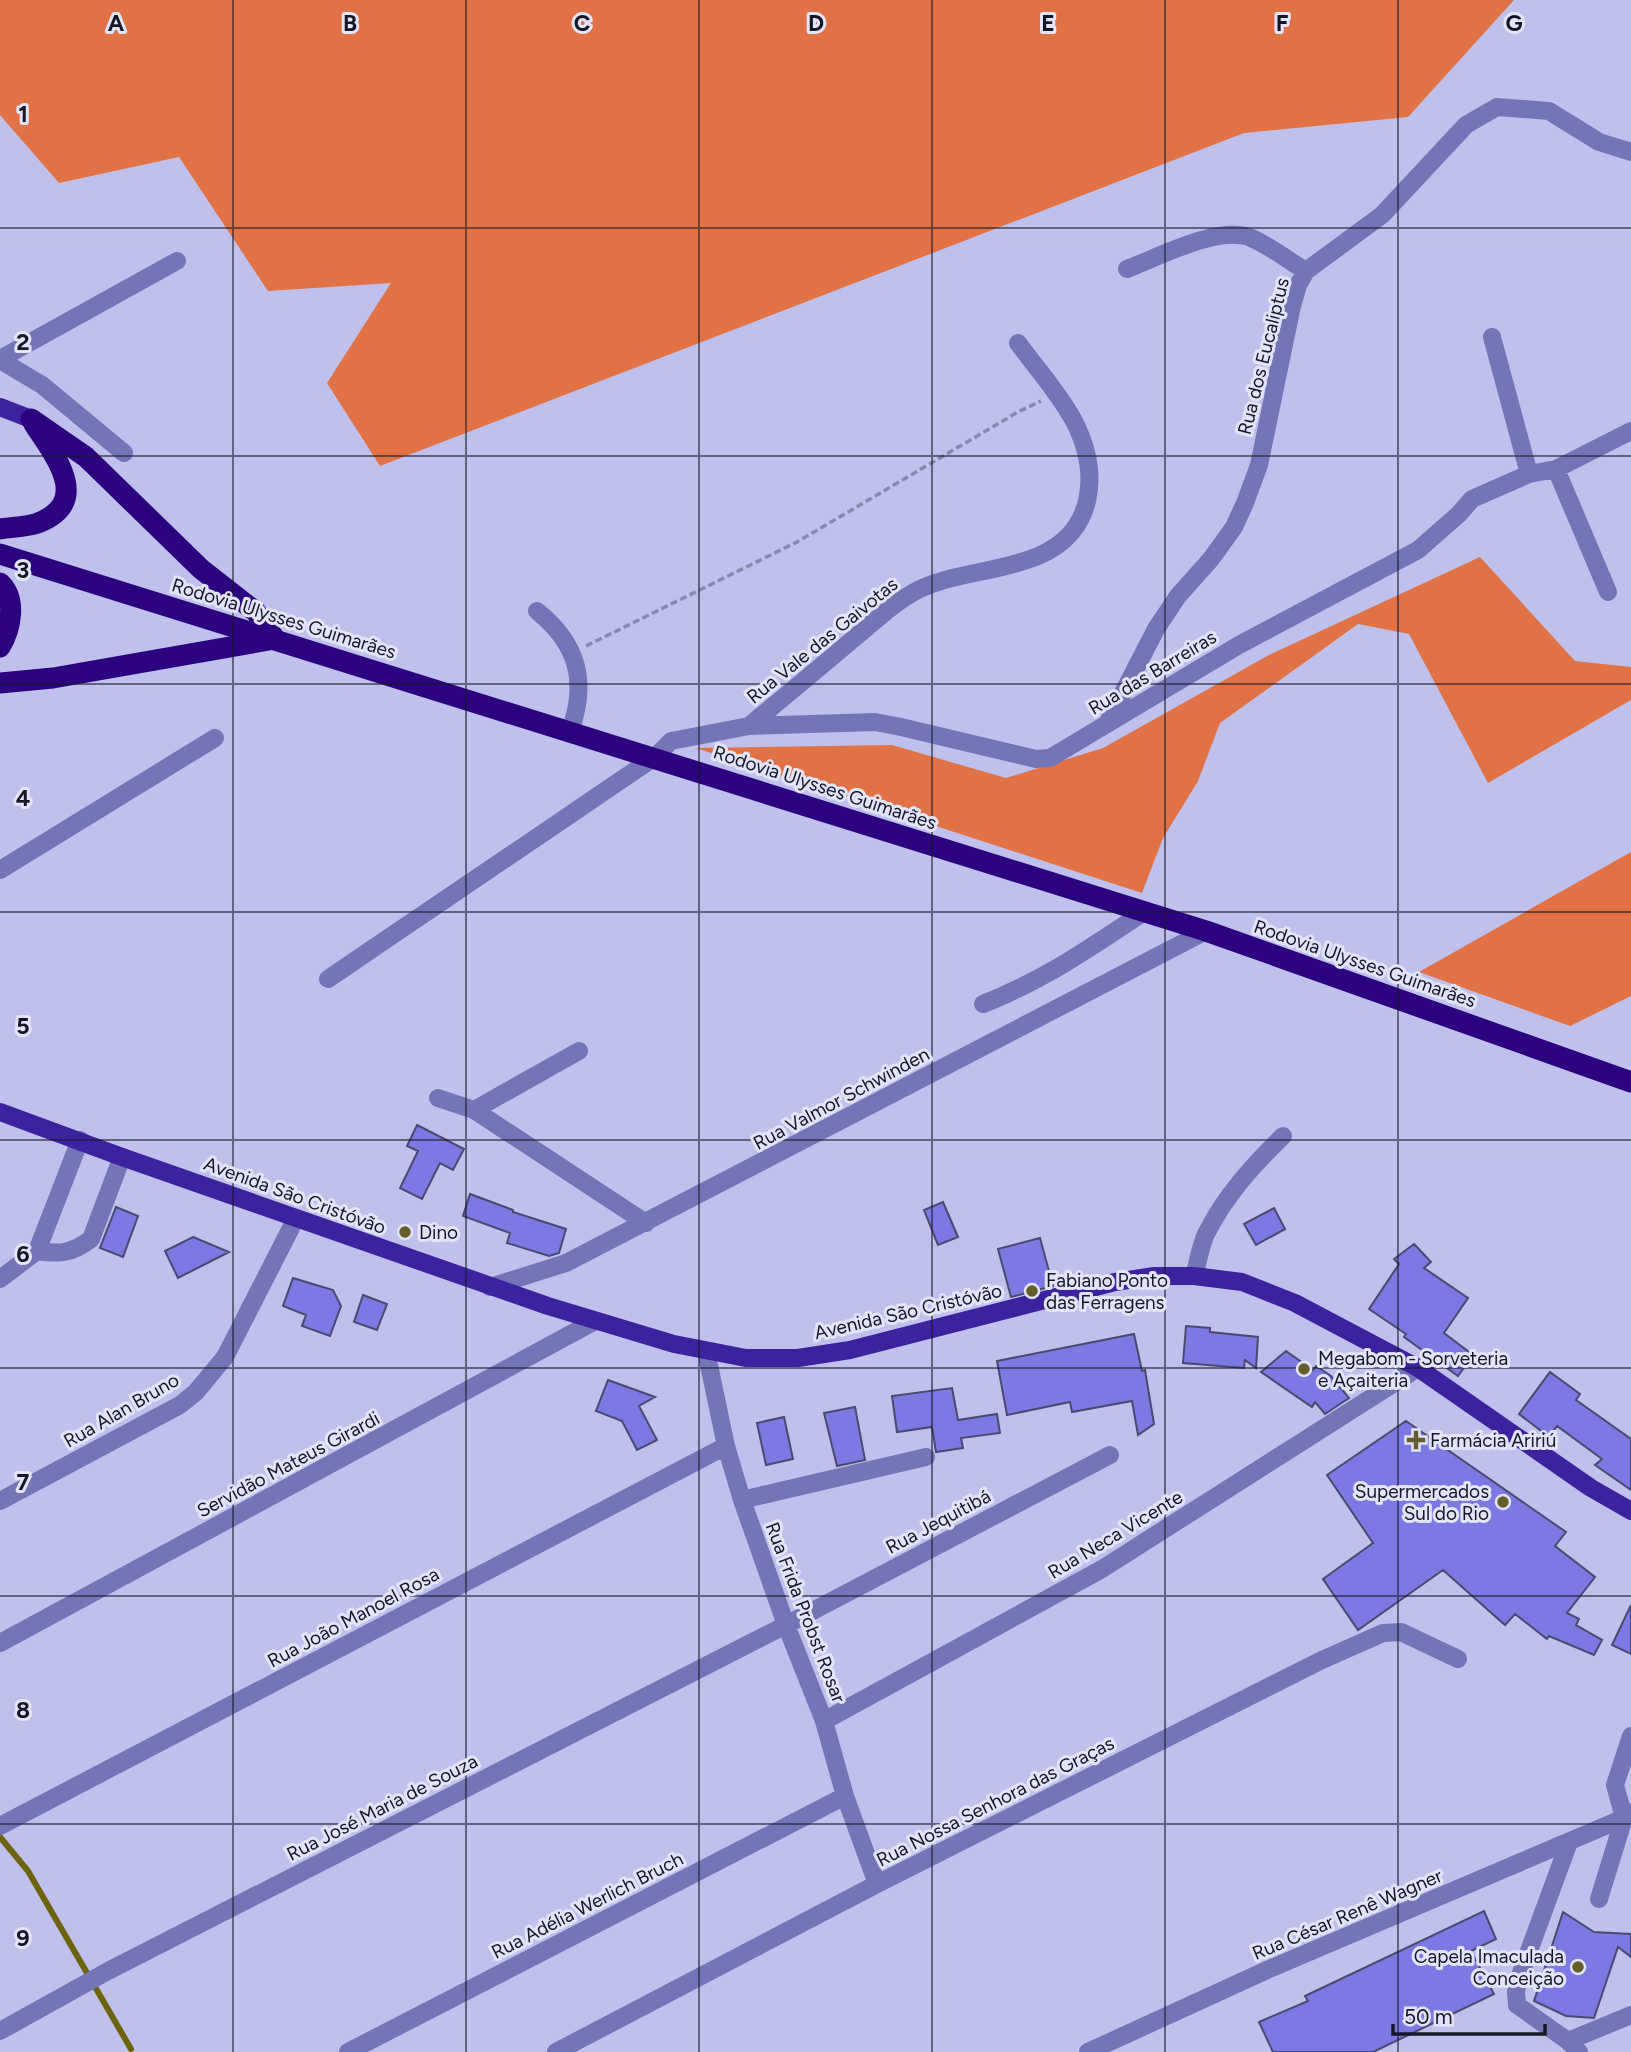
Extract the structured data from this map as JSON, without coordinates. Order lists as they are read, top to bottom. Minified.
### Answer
{"streets":{"highway":["Rodovia Ulysses Guimarães"],"main road":["Avenida São Cristóvão"],"street":["Rua dos Eucaliptus","Rua Vale das Gaivotas","Rua das Barreiras","Rua Valmor Schwinden","Rua Alan Bruno","Servidão Mateus Girardi","Rua Jequitibá","Rua Neca Vicente","Rua Frida Probst Rosar","Rua João Manoel Rosa","Rua Nossa Senhora das Graças","Rua José Maria de Souza","Rua Adélia Werlich Bruch","Rua César Renê Wagner"]},"crossings":[["Rua dos Eucaliptus","Rua das Barreiras"],["Rodovia Ulysses Guimarães","Rua das Barreiras"],["Rodovia Ulysses Guimarães","Rua Valmor Schwinden"],["Rua Vale das Gaivotas","Rua das Barreiras"],["Rua Valmor Schwinden","Avenida São Cristóvão"],["Avenida São Cristóvão","Rua Alan Bruno"],["Avenida São Cristóvão","Servidão Mateus Girardi"],["Avenida São Cristóvão","Rua Neca Vicente"],["Avenida São Cristóvão","Rua Frida Probst Rosar"],["Rua Jequitibá","Rua Frida Probst Rosar"],["Rua Jequitibá","Rua José Maria de Souza"],["Rua Neca Vicente","Rua Frida Probst Rosar"],["Rua Frida Probst Rosar","Rua João Manoel Rosa"],["Rua Frida Probst Rosar","Rua Nossa Senhora das Graças"],["Rua Frida Probst Rosar","Rua José Maria de Souza"],["Rua Frida Probst Rosar","Rua Adélia Werlich Bruch"]],"places":{"other":["Dino","Fabiano Ponto das Ferragens","Megabom - Sorveteria e Açaiteria","Supermercados Sul do Rio","Capela Imaculada Conceição"],"health":["Farmácia Aririú"]},"scale_bar":"50 m","grid":{"columns":["A","B","C","D","E","F","G"],"rows":["1","2","3","4","5","6","7","8","9"]}}
